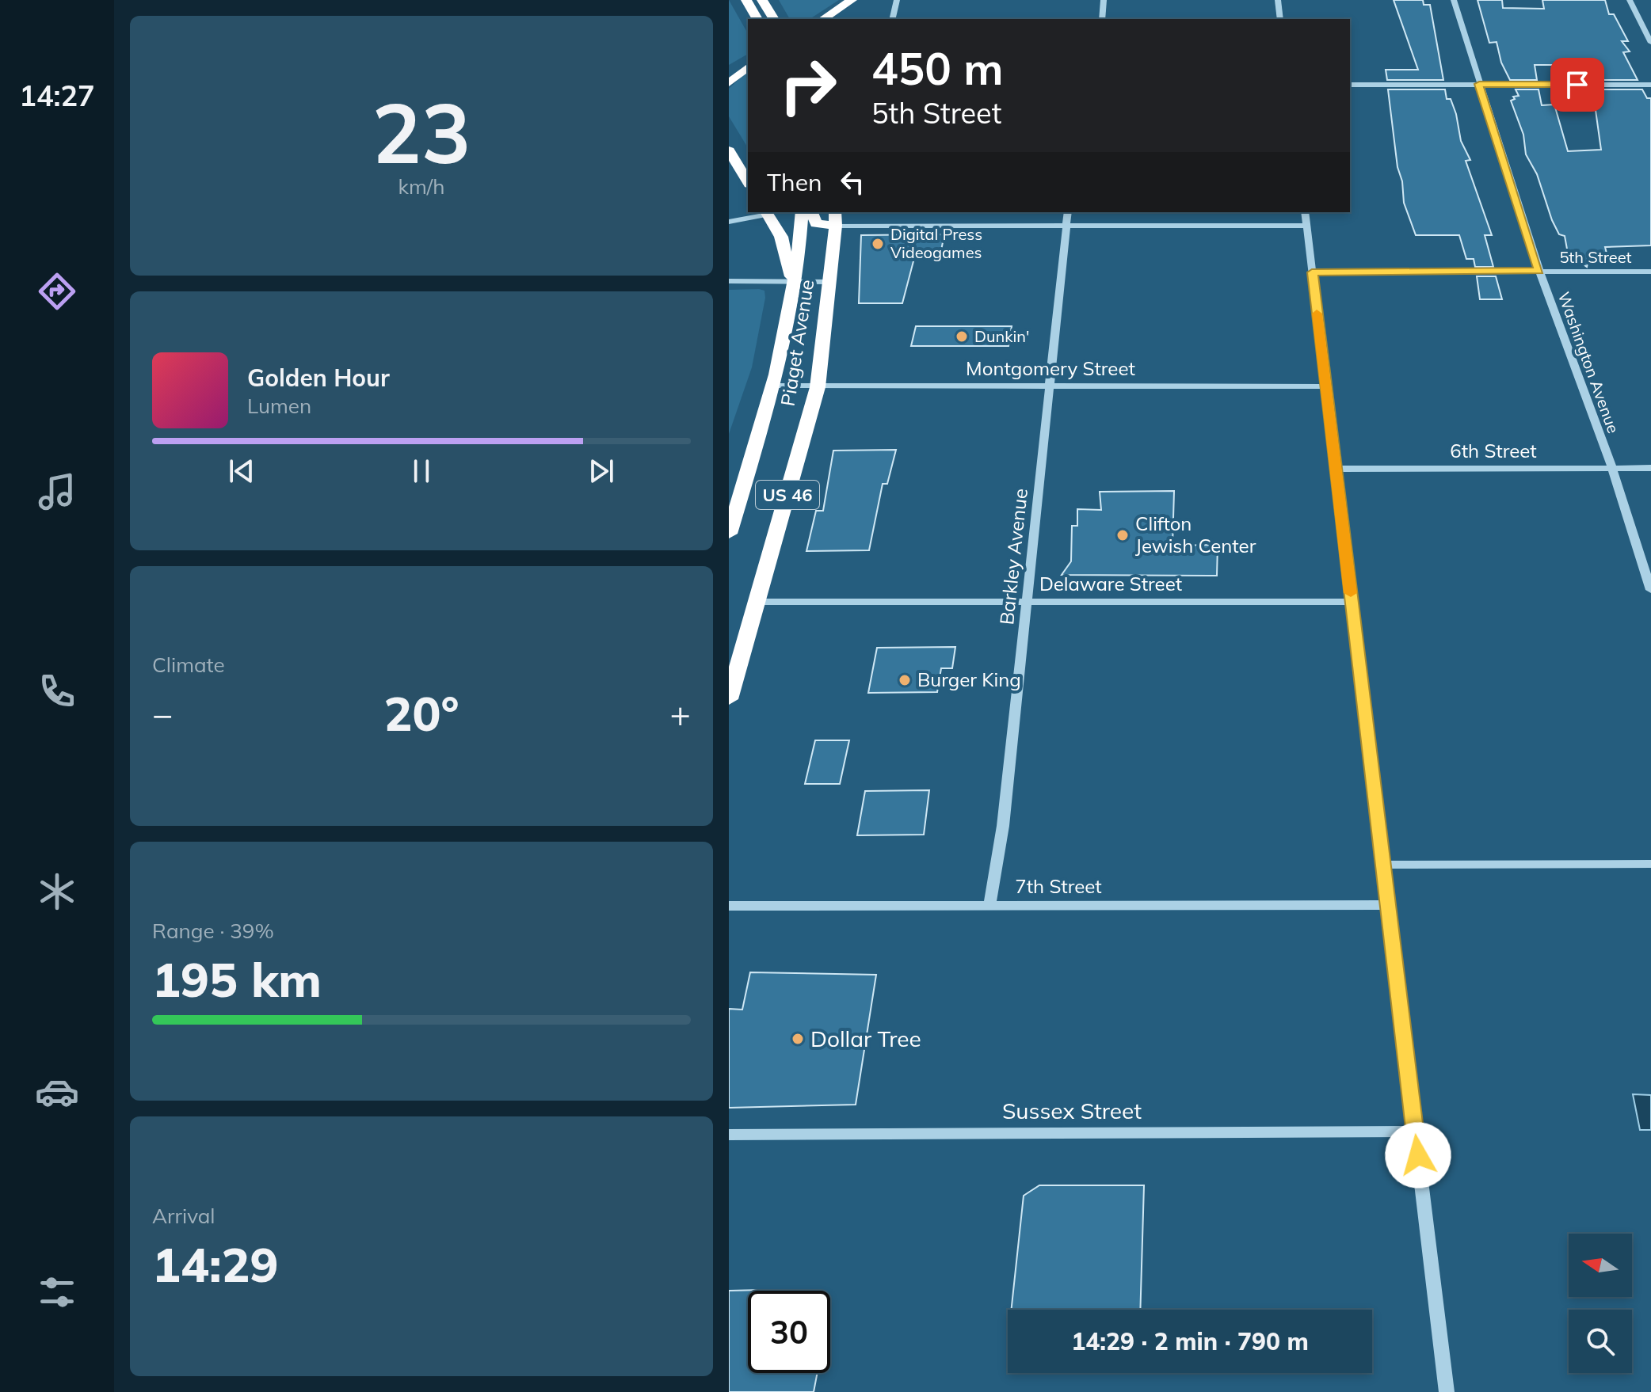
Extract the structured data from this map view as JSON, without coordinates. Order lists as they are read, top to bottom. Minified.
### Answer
{"streets":{"highway":["Piaget Avenue","US 46"],"street":["5th Street","Washington Avenue","Montgomery Street","6th Street","Barkley Avenue","Delaware Street","7th Street","Sussex Street"]},"crossings":[["5th Street","Washington Avenue"],["Piaget Avenue","Montgomery Street"],["Piaget Avenue","Delaware Street"],["Washington Avenue","6th Street"],["Montgomery Street","Barkley Avenue"],["Barkley Avenue","Delaware Street"],["Barkley Avenue","7th Street"]],"places":["Digital Press Videogames","Dunkin'","Clifton Jewish Center","Burger King","Dollar Tree"],"north":"left","page":{"tabs":"14:27","tile":[["23","km/h"],"Climate",["Range · 39%","195 km"],["Arrival","14:29"]],"turn":["450 m","5th Street"],"then":"Then","song":["Golden Hour","Lumen"],"heat":["−","20°","+"],"limit":"30","trip":"14:29 · 2 min · 790 m"}}
